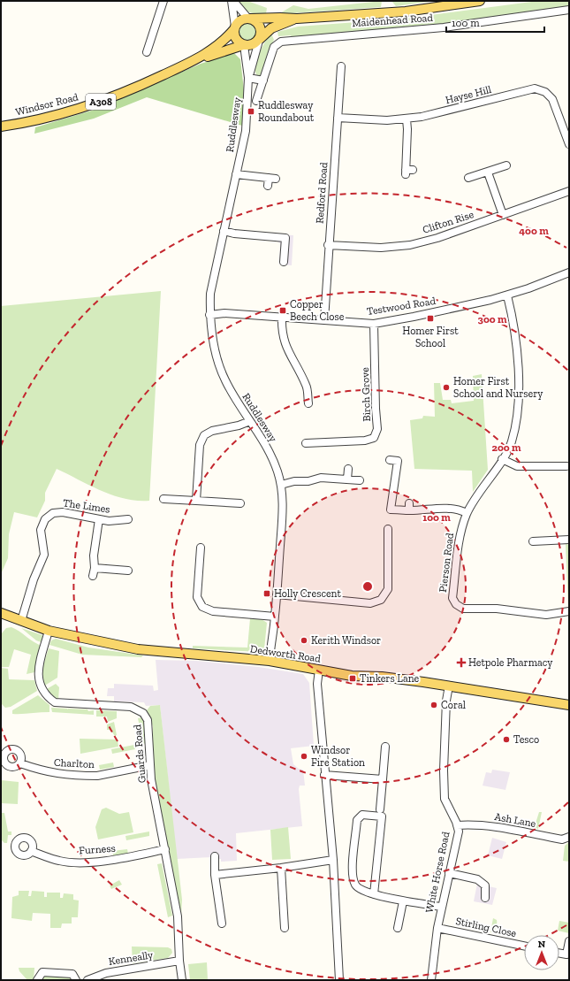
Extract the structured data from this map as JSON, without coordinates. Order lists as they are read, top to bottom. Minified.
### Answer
{"streets":{"main road":["Maidenhead Road","A308","Windsor Road","Dedworth Road"],"street":["Hayse Hill","Ruddlesway","Redford Road","Clifton Rise","Testwood Road","Birch Grove","The Limes","Pierson Road","Guards Road","Charlton","Ash Lane","Furness","White Horse Road","Stirling Close","Kenneally"]},"crossings":[["Maidenhead Road","Windsor Road"],["Maidenhead Road","Ruddlesway"],["Hayse Hill","Redford Road"],["Windsor Road","Ruddlesway"],["Ruddlesway","Testwood Road"],["Ruddlesway","Dedworth Road"],["Redford Road","Clifton Rise"],["Redford Road","Testwood Road"],["Testwood Road","Birch Grove"],["Testwood Road","Pierson Road"],["The Limes","Dedworth Road"],["Dedworth Road","Guards Road"],["Dedworth Road","White Horse Road"],["Guards Road","Charlton"],["Guards Road","Furness"],["Guards Road","Kenneally"],["Ash Lane","White Horse Road"],["White Horse Road","Stirling Close"]],"places":{"transit":["Ruddlesway Roundabout","Copper Beech Close","Homer First School","Holly Crescent","Tinkers Lane"],"other":["Homer First School and Nursery","Kerith Windsor","Coral","Tesco","Windsor Fire Station"],"health":["Hetpole Pharmacy"]},"scale_bar":"100 m","north":"top","rings":["400 m","300 m","200 m","100 m"]}
